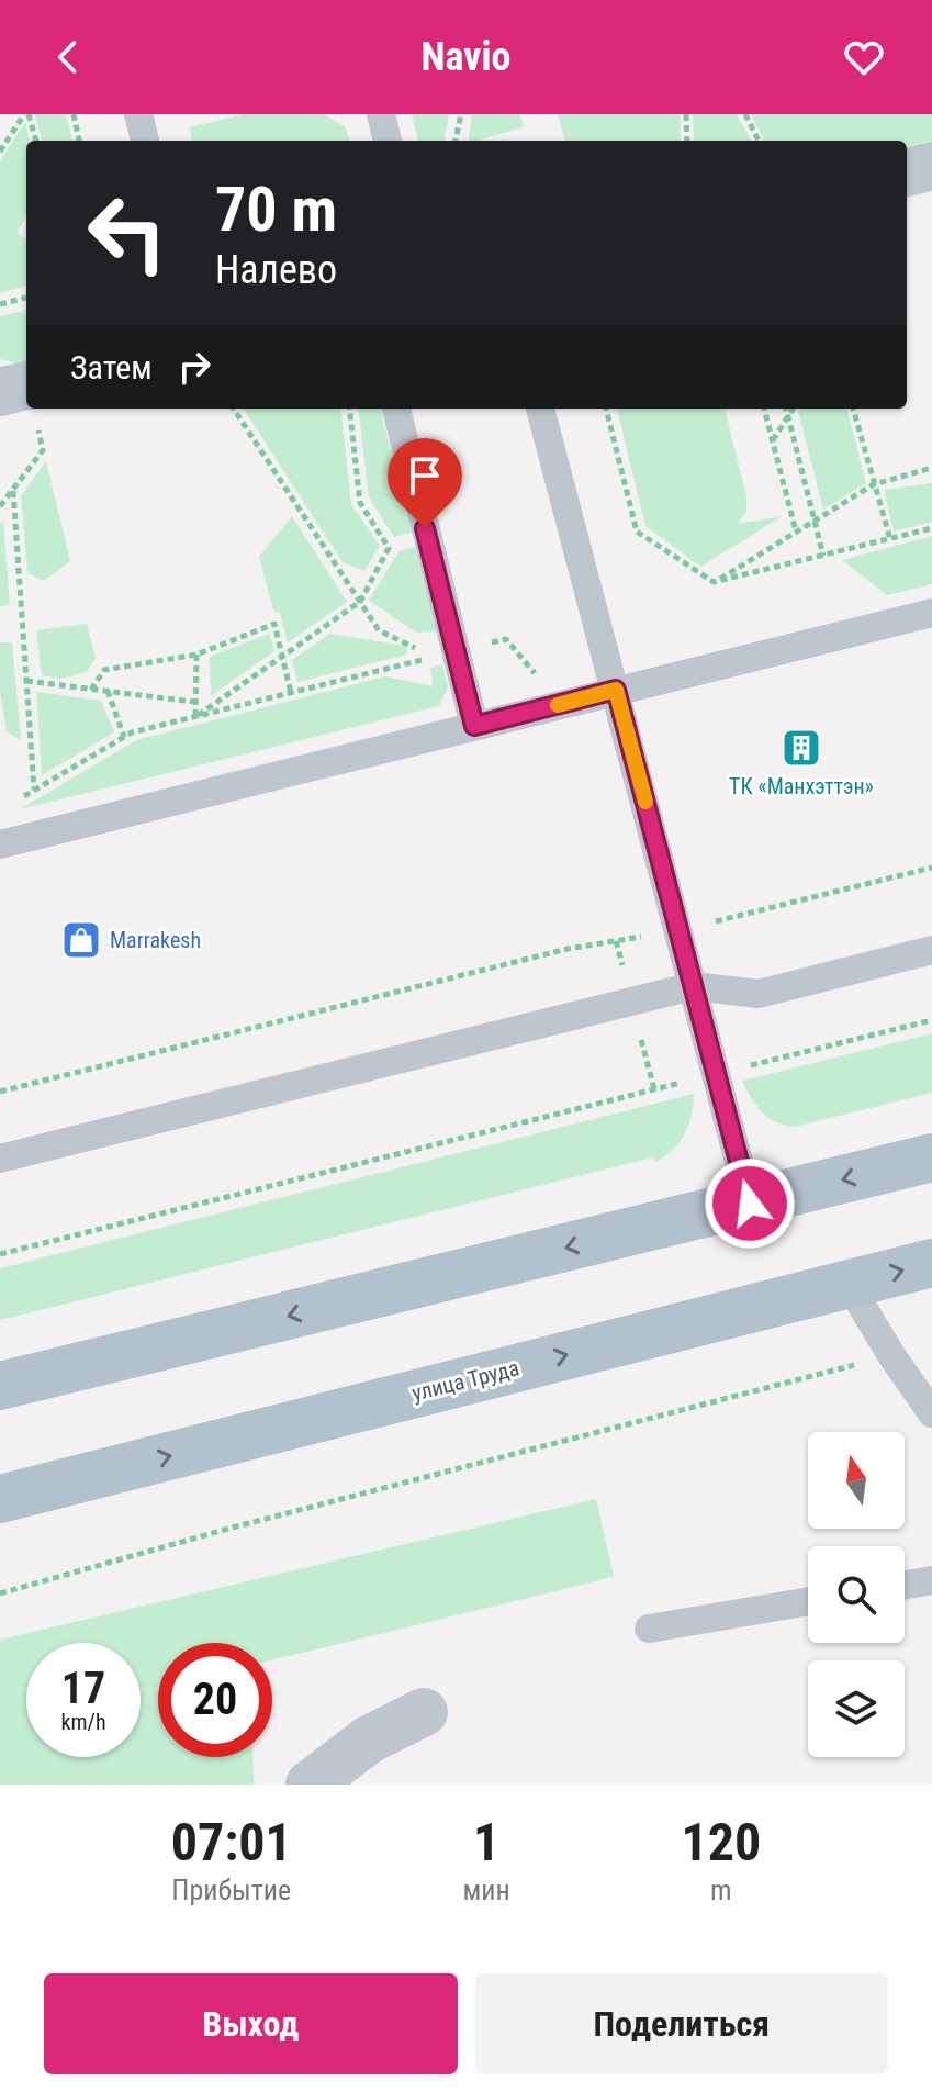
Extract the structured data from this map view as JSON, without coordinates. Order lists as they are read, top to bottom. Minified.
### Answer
{"streets":{"main road":["улица Труда"]},"places":{"building":["ТК «Манхэттэн»"],"shop":["Marrakesh"]},"north":"top","page":{"header":"Navio","turn":["70 m","Налево"],"then":"Затем","speed":"17 km/h","limit":"20","eta":["07:01","Прибытие","1","мин","120","m"],"buttons":["Выход","Поделиться"]}}
